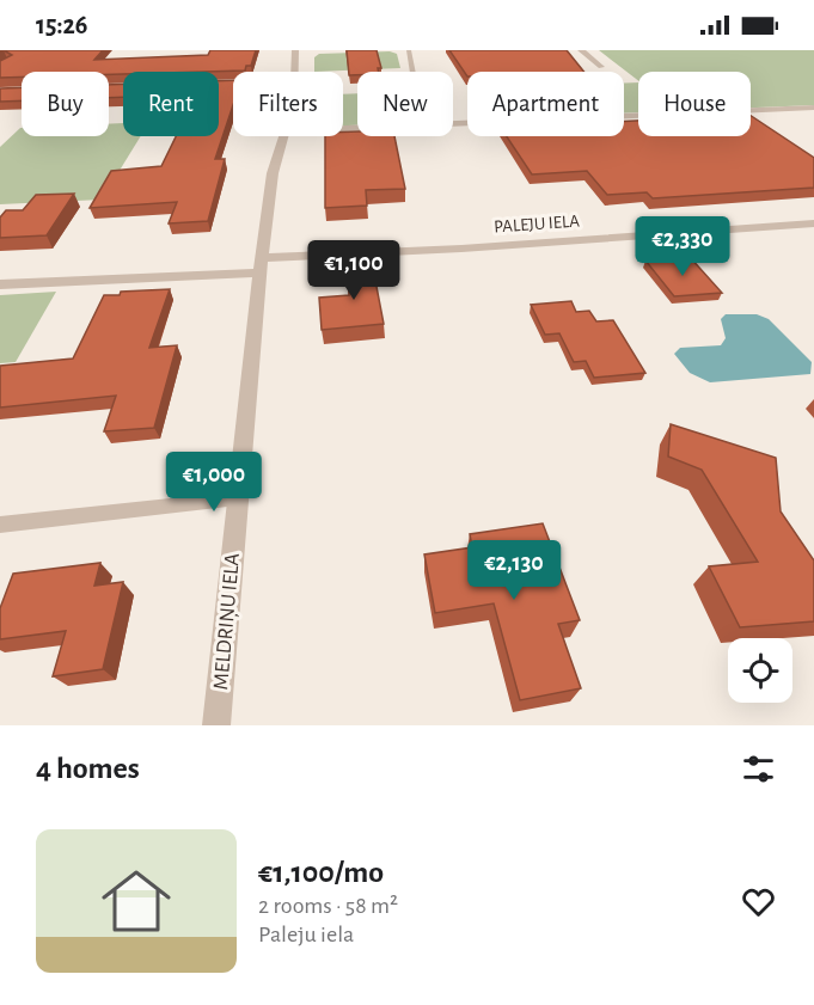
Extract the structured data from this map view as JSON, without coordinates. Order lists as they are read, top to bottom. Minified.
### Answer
{"streets":{"street":["PALEJU IELA","MELDRIŅU IELA"]},"crossings":[["PALEJU IELA","MELDRIŅU IELA"]],"page":{"status":"15:26","chip":["Buy","Rent","Filters","New","Apartment","House"],"price":["€2,330","€1,100","€1,000","€2,130"],"heading":"4 homes","list":[{"name":"€1,100/mo","note":"2 rooms · 58 m² · Paleju iela"}]}}
